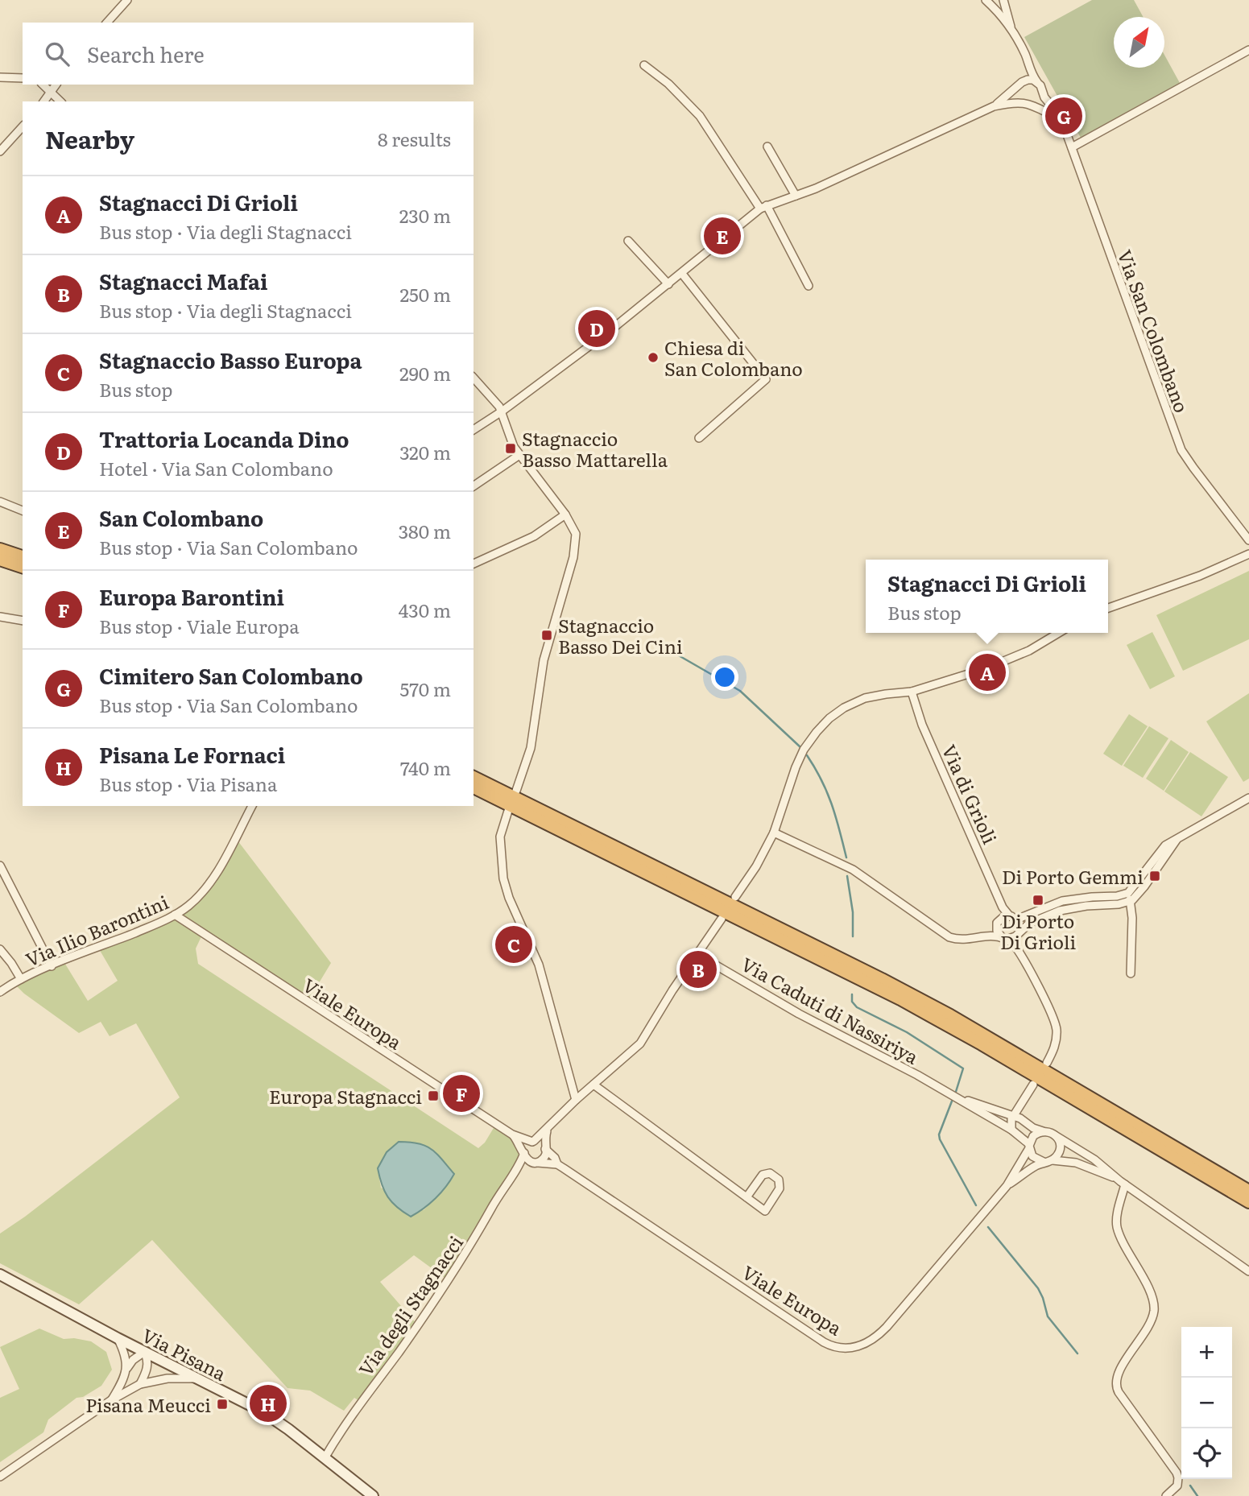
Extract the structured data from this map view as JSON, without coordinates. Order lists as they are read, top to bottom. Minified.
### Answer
{"streets":{"main road":["Via Pisana"],"street":["Via San Colombano","Via di Grioli","Via Ilio Barontini","Via Caduti di Nassiriya","Viale Europa","Via degli Stagnacci"]},"crossings":[["Via Ilio Barontini","Viale Europa"],["Via Caduti di Nassiriya","Viale Europa"],["Via Caduti di Nassiriya","Via degli Stagnacci"],["Viale Europa","Via degli Stagnacci"],["Via degli Stagnacci","Via Pisana"]],"places":{"other":["Chiesa di San Colombano"],"transit":["Stagnaccio Basso Mattarella","Stagnaccio Basso Dei Cini","Di Porto Gemmi","Di Porto Di Grioli","Europa Stagnacci","Pisana Meucci"]},"north":"top right","page":{"search":"Search here","pins":["G","E","D","A","C","B","F","H"],"heading":["Nearby","8 results"],"list":[{"mark":"A","name":"Stagnacci Di Grioli","note":"Bus stop · Via degli Stagnacci","value":"230 m"},{"mark":"B","name":"Stagnacci Mafai","note":"Bus stop · Via degli Stagnacci","value":"250 m"},{"mark":"C","name":"Stagnaccio Basso Europa","note":"Bus stop","value":"290 m"},{"mark":"D","name":"Trattoria Locanda Dino","note":"Hotel · Via San Colombano","value":"320 m"},{"mark":"E","name":"San Colombano","note":"Bus stop · Via San Colombano","value":"380 m"},{"mark":"F","name":"Europa Barontini","note":"Bus stop · Viale Europa","value":"430 m"},{"mark":"G","name":"Cimitero San Colombano","note":"Bus stop · Via San Colombano","value":"570 m"},{"mark":"H","name":"Pisana Le Fornaci","note":"Bus stop · Via Pisana","value":"740 m"}],"popup":["Stagnacci Di Grioli","Bus stop"],"map_buttons":["+","−"]}}
